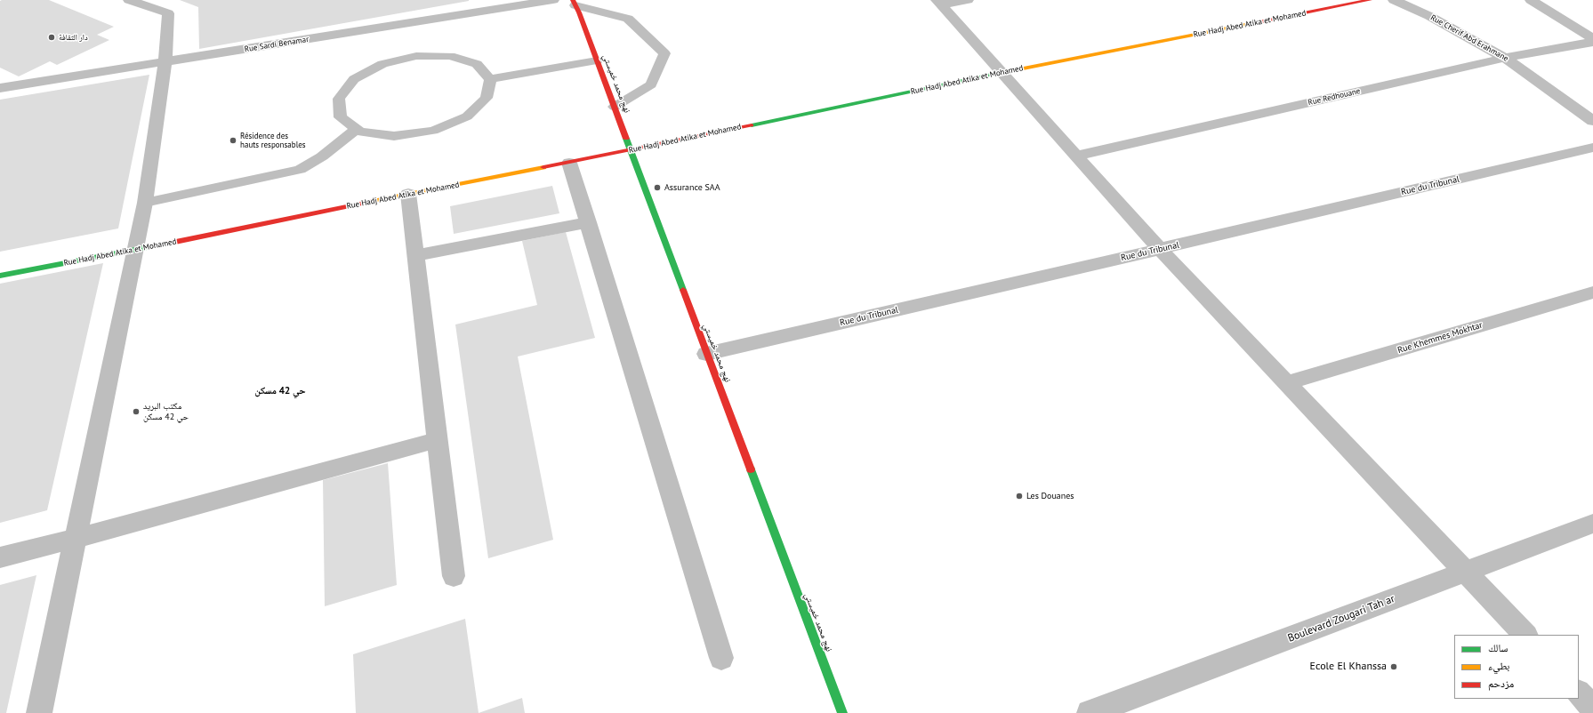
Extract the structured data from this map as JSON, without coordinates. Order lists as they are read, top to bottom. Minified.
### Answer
{"streets":{"street":["Rue Hadj Abed Atika et Mohamed","Rue Cherif Abd Erahmane","Rue Sardi Benamar","نهج محمد خميستي","Rue Redhouane","Rue du Tribunal","Rue Khemmes Mokhtar","Boulevard Zougari Tah ar"]},"crossings":[["Rue Hadj Abed Atika et Mohamed","نهج محمد خميستي"],["Rue Cherif Abd Erahmane","Rue Redhouane"],["نهج محمد خميستي","Rue du Tribunal"]],"districts":["حي 42 مسكن"],"places":["دار الثقافة","Résidence des hauts responsables","Assurance SAA","مكتب البريد حي 42 مسكن","Les Douanes","Ecole El Khanssa"],"legend":["سالك","بطيء","مزدحم"]}
